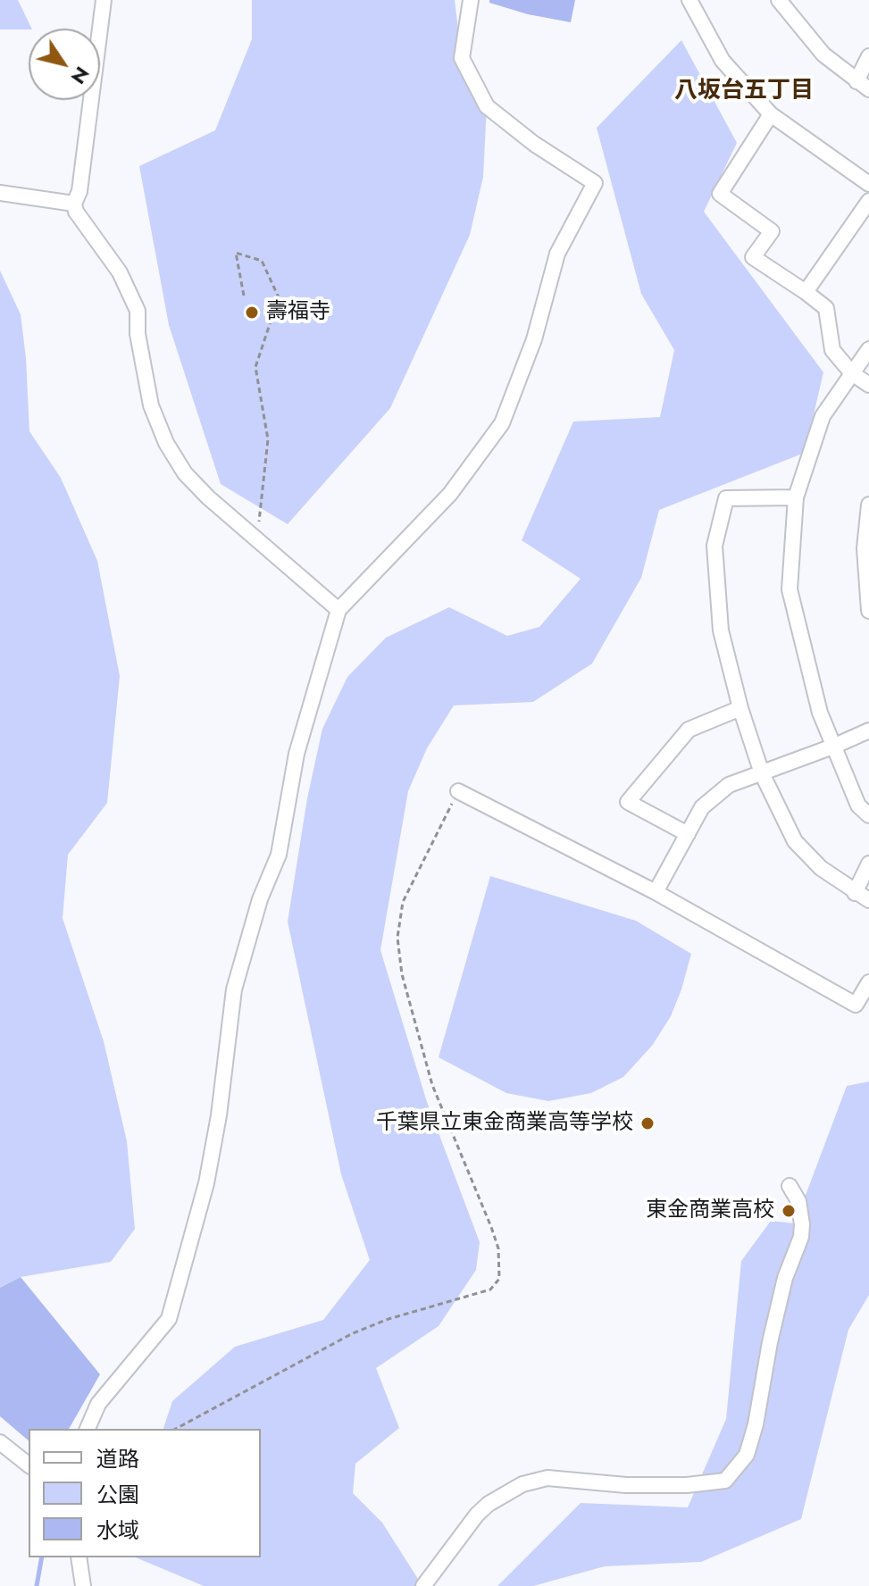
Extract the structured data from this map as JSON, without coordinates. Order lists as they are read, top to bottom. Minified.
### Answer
{"districts":["八坂台五丁目"],"places":["壽福寺","千葉県立東金商業高等学校","東金商業高校"],"legend":["道路","公園","水域"],"north":"bottom right"}
